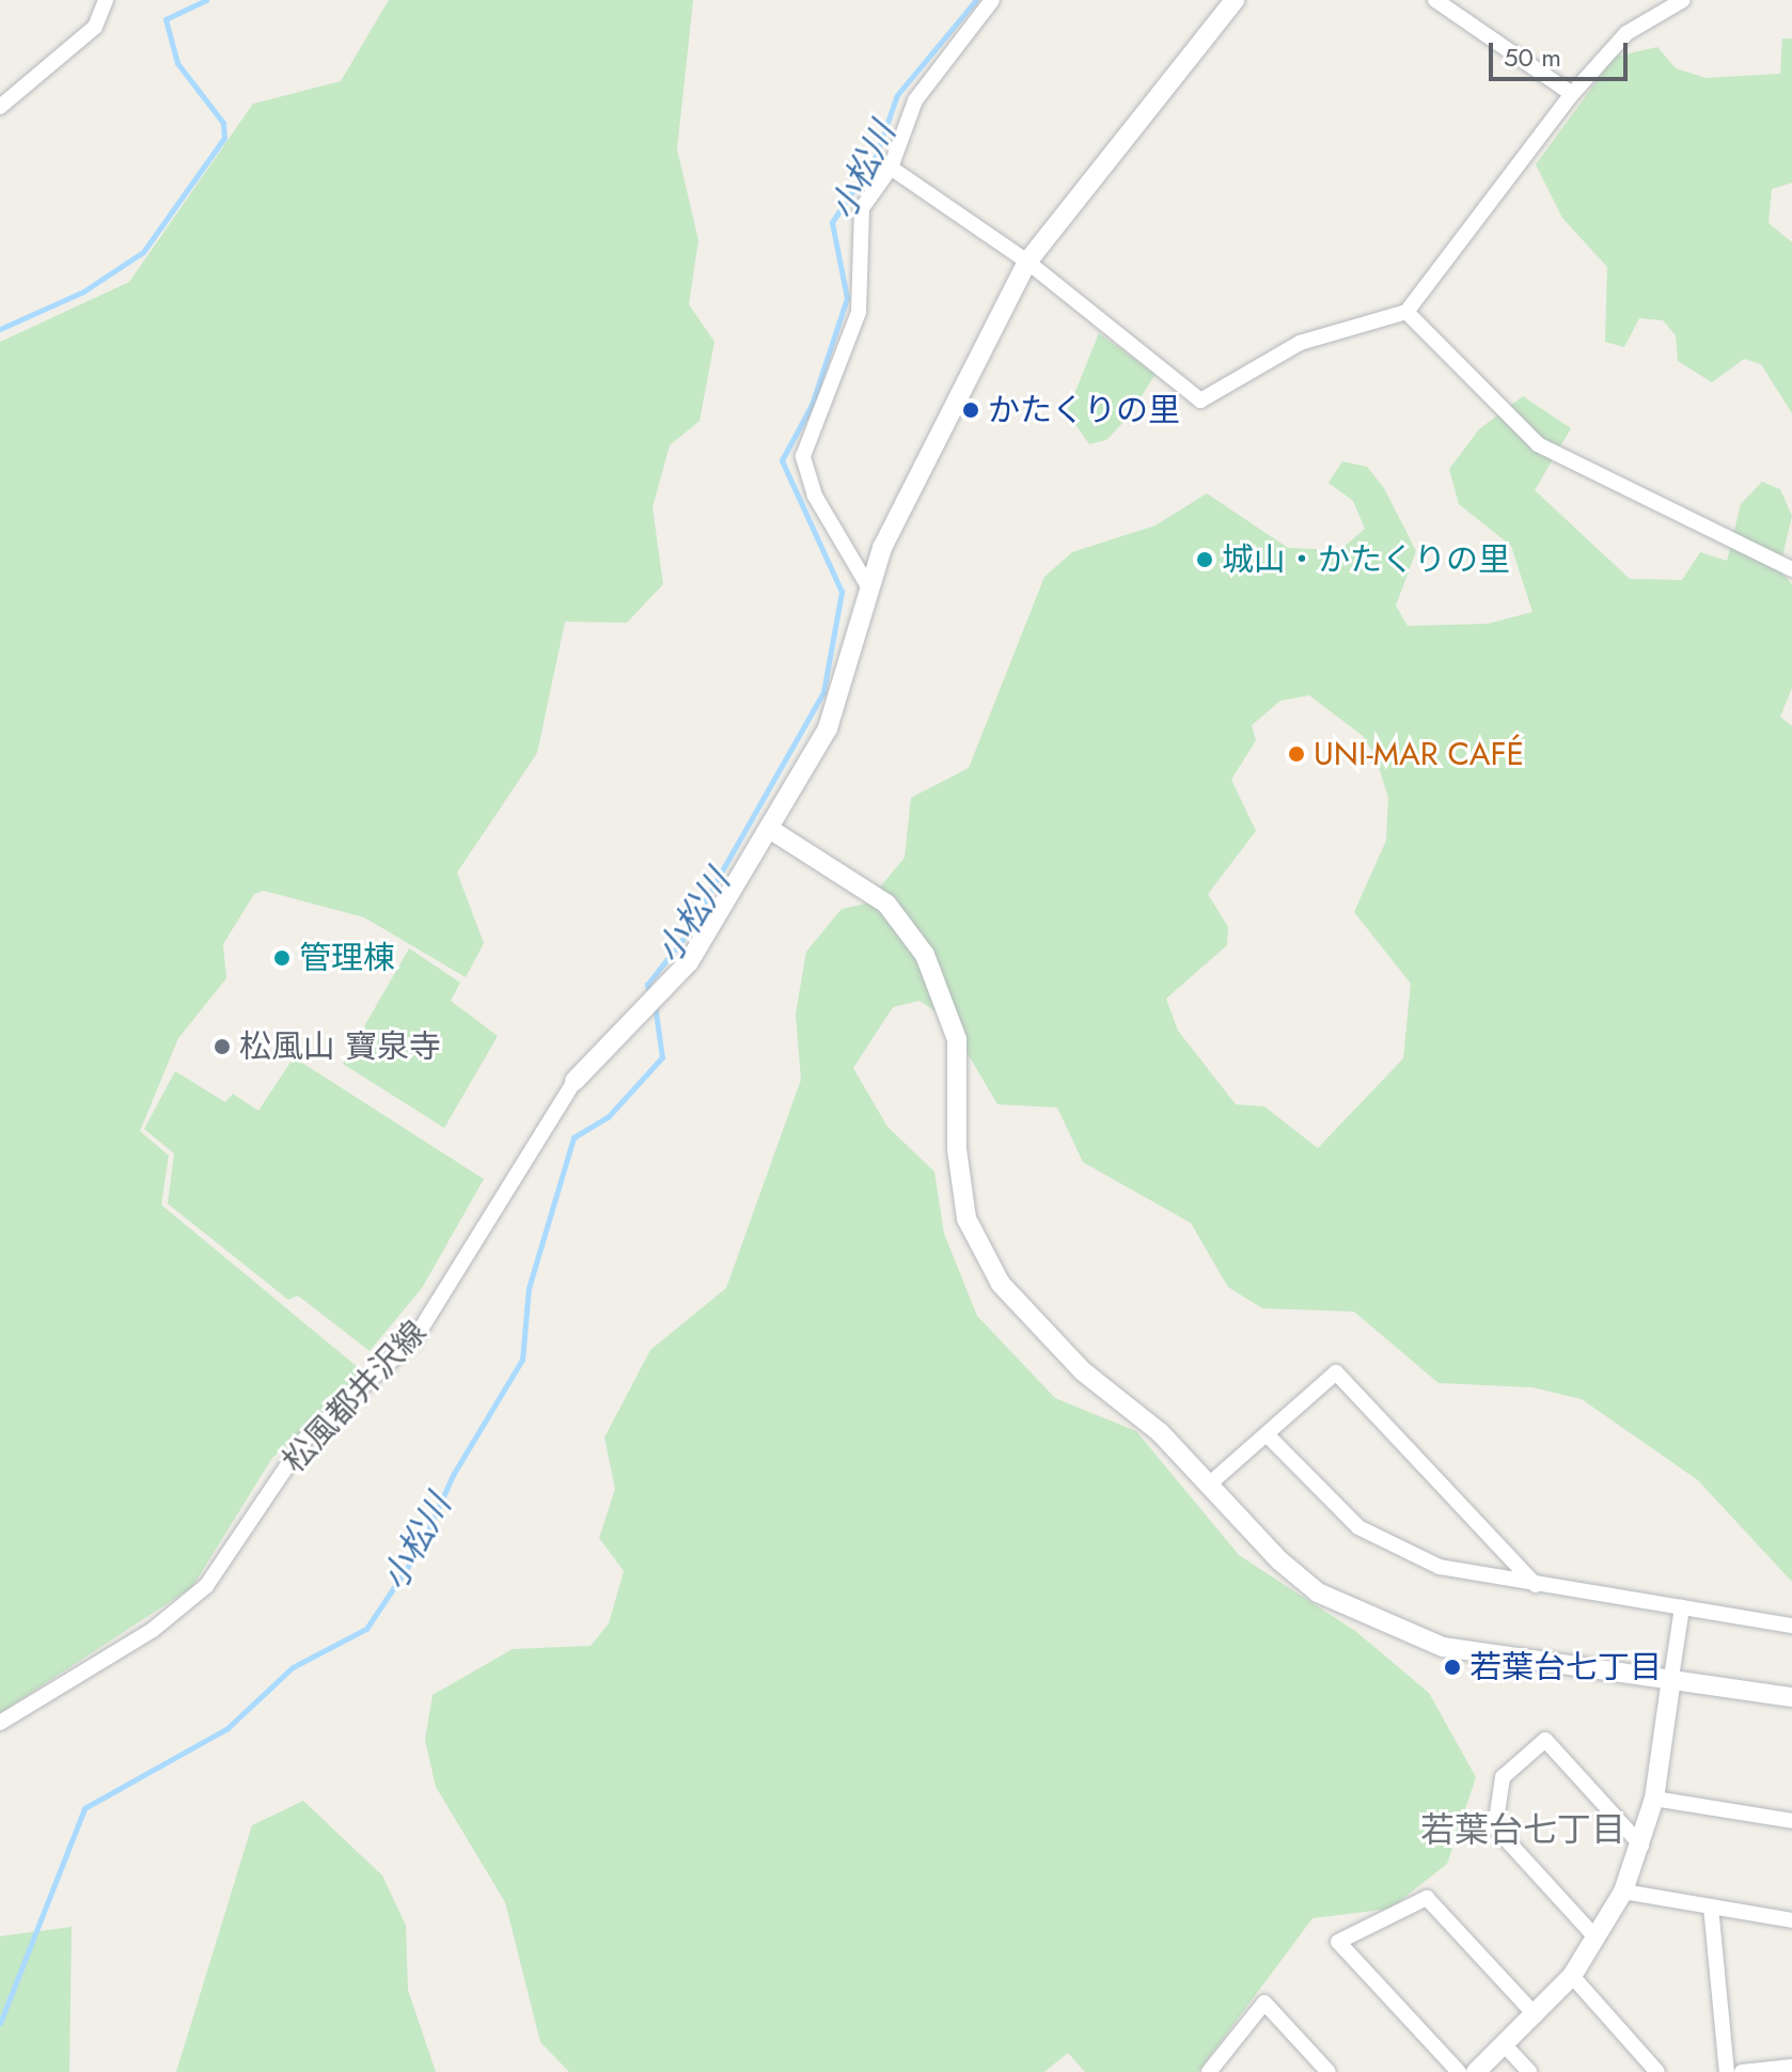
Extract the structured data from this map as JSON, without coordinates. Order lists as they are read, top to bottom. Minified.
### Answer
{"streets":{"street":["松風都井沢線"]},"districts":["若葉台七丁目"],"water":["小松川"],"places":["かたくりの里","城山・かたくりの里","UNI-MAR CAFÉ","管理棟","松風山 寶泉寺","若葉台七丁目"],"scale_bar":"50 m"}
